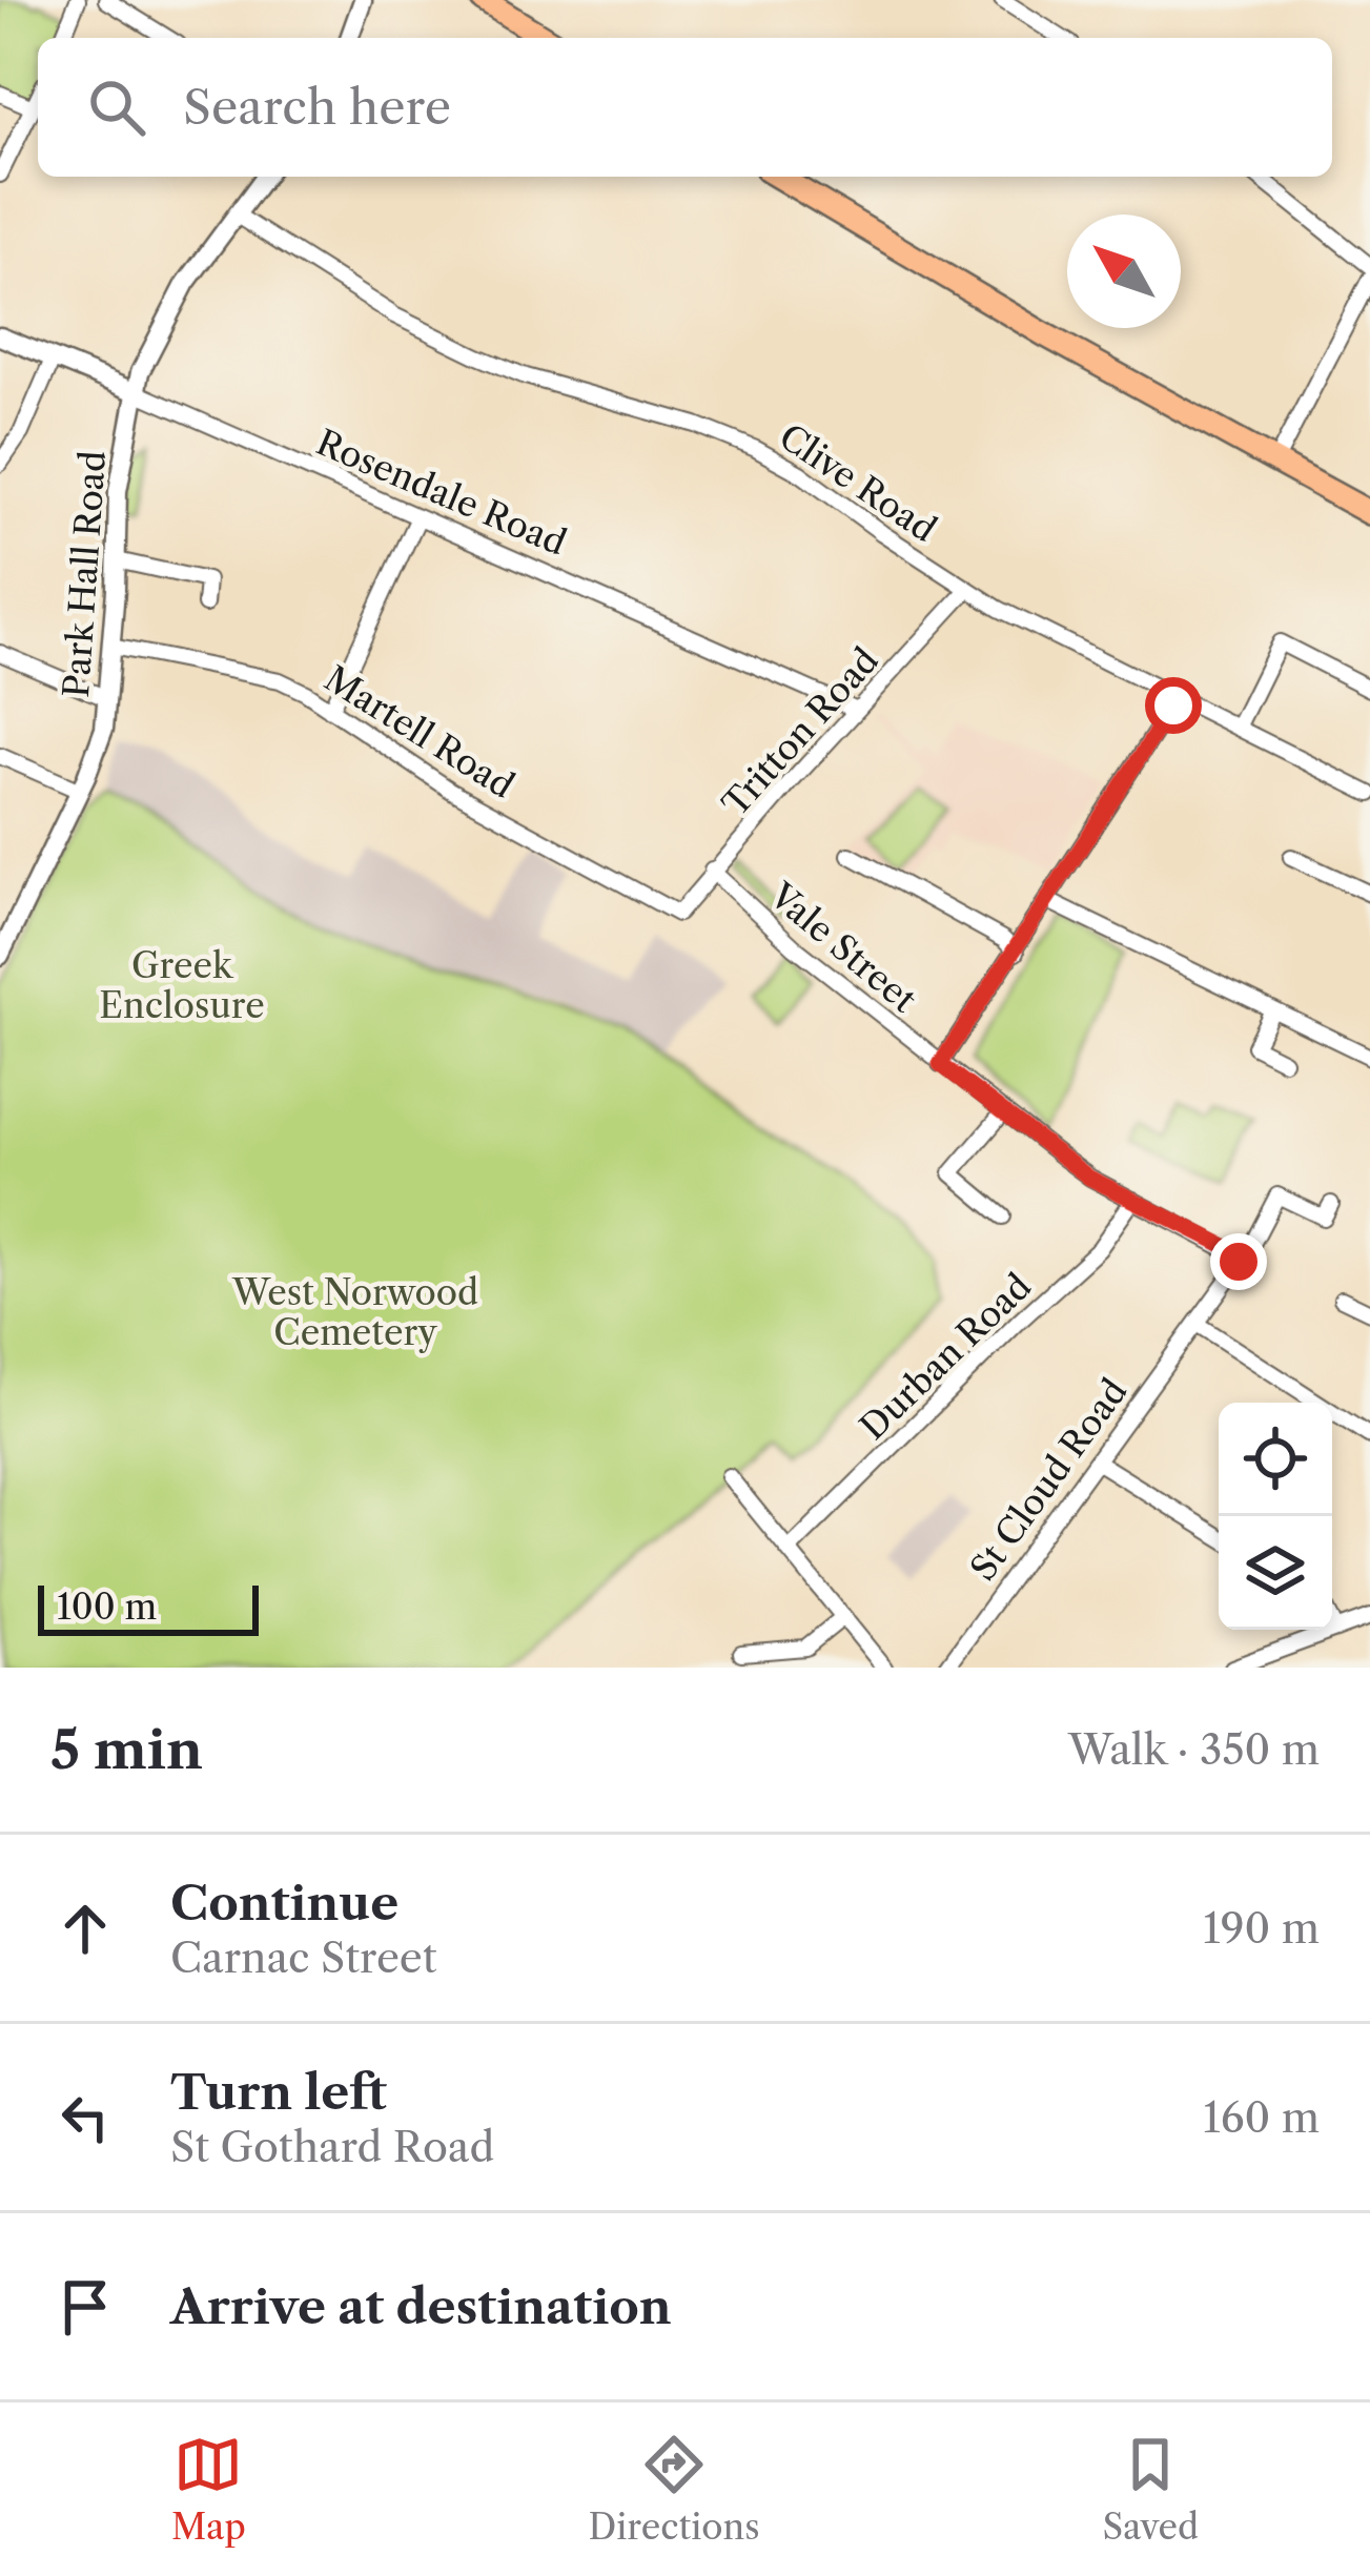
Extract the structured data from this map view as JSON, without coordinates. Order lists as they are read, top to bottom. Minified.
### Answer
{"streets":{"street":["Clive Road","Rosendale Road","Park Hall Road","Martell Road","Tritton Road","Vale Street","Durban Road","St Cloud Road"]},"crossings":[["Clive Road","Park Hall Road"],["Clive Road","Tritton Road"],["Rosendale Road","Park Hall Road"],["Rosendale Road","Tritton Road"],["Park Hall Road","Martell Road"],["Martell Road","Tritton Road"],["Tritton Road","Vale Street"],["Vale Street","Durban Road"],["Vale Street","St Cloud Road"]],"parks":["Greek Enclosure","West Norwood Cemetery"],"scale_bar":"100 m","north":"top left","page":{"search":"Search here","scale":"100 m","heading":["5 min","Walk · 350 m"],"list":[["Continue","Carnac Street","190 m"],["Turn left","St Gothard Road","160 m"],"Arrive at destination"],"nav":["Map","Directions","Saved"]}}
